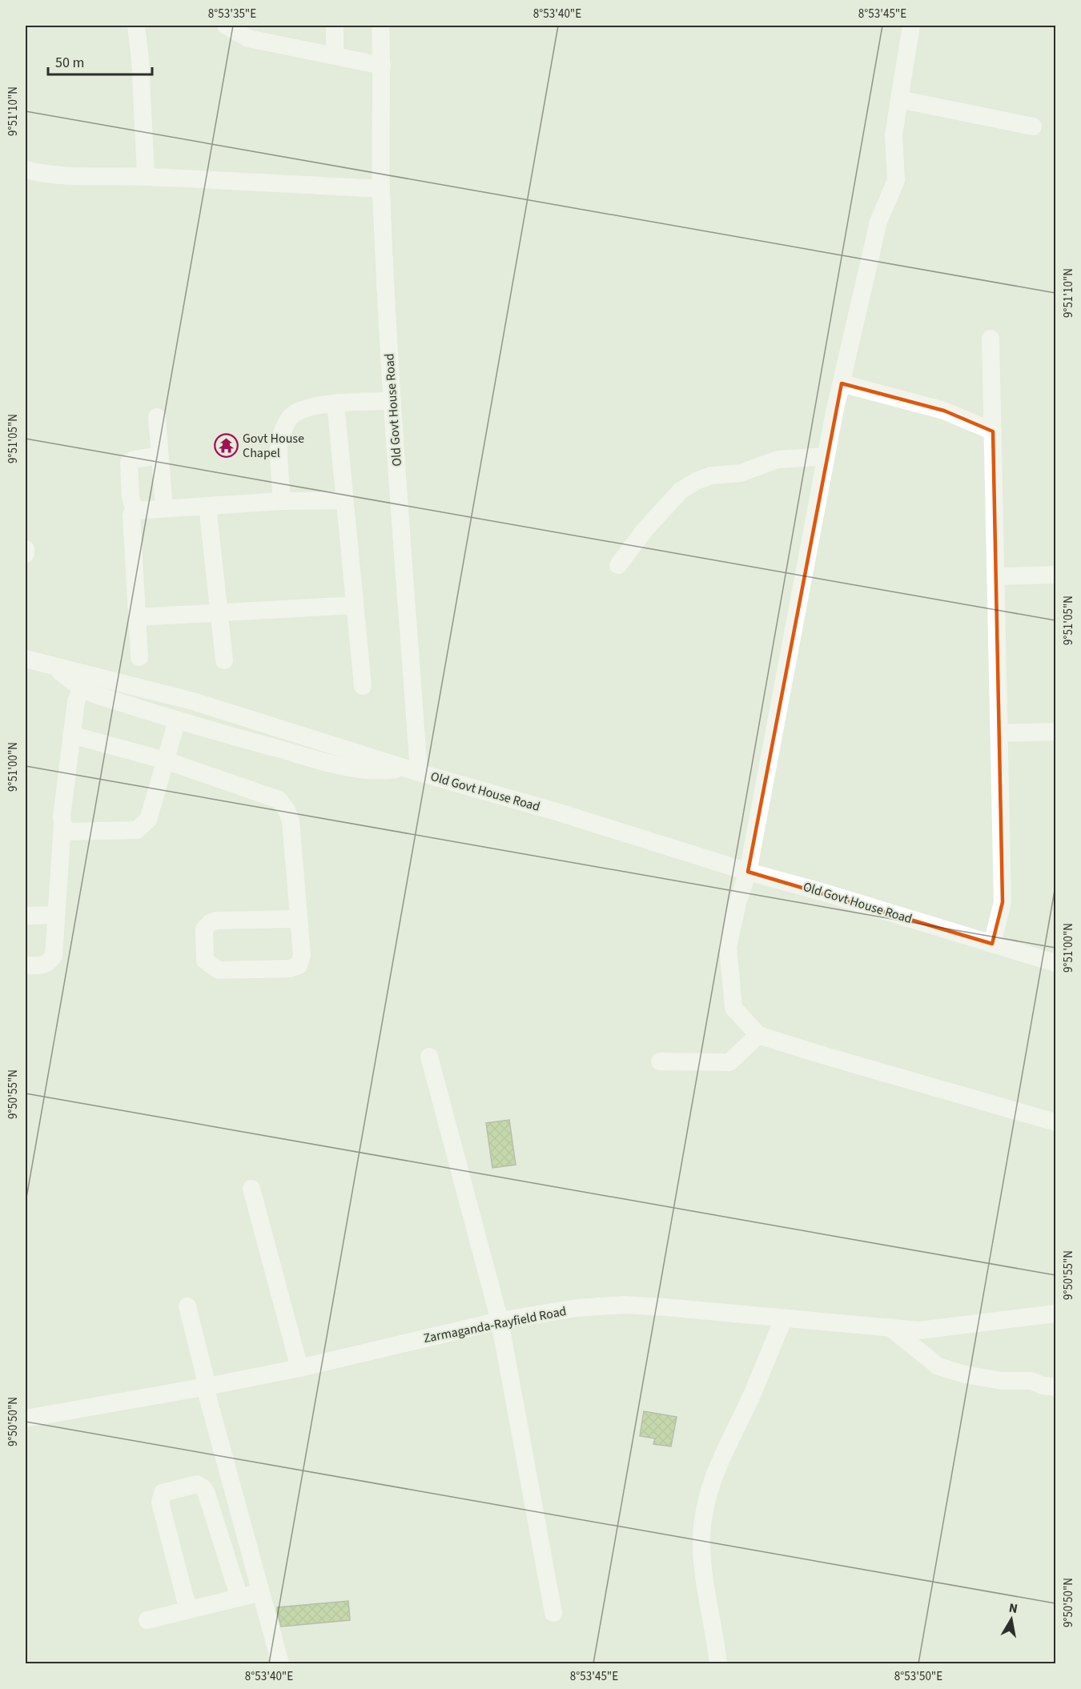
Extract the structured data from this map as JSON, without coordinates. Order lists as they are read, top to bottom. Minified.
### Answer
{"streets":{"street":["Old Govt House Road","Zarmaganda-Rayfield Road"]},"places":{"temple":["Govt House Chapel"]},"scale_bar":"50 m","north":"top","coordinates":["8°53'35\"E","8°53'40\"E","8°53'45\"E","9°51'10\"N","9°51'05\"N","9°51'00\"N","9°50'55\"N","9°50'50\"N","8°53'50\"E"]}
